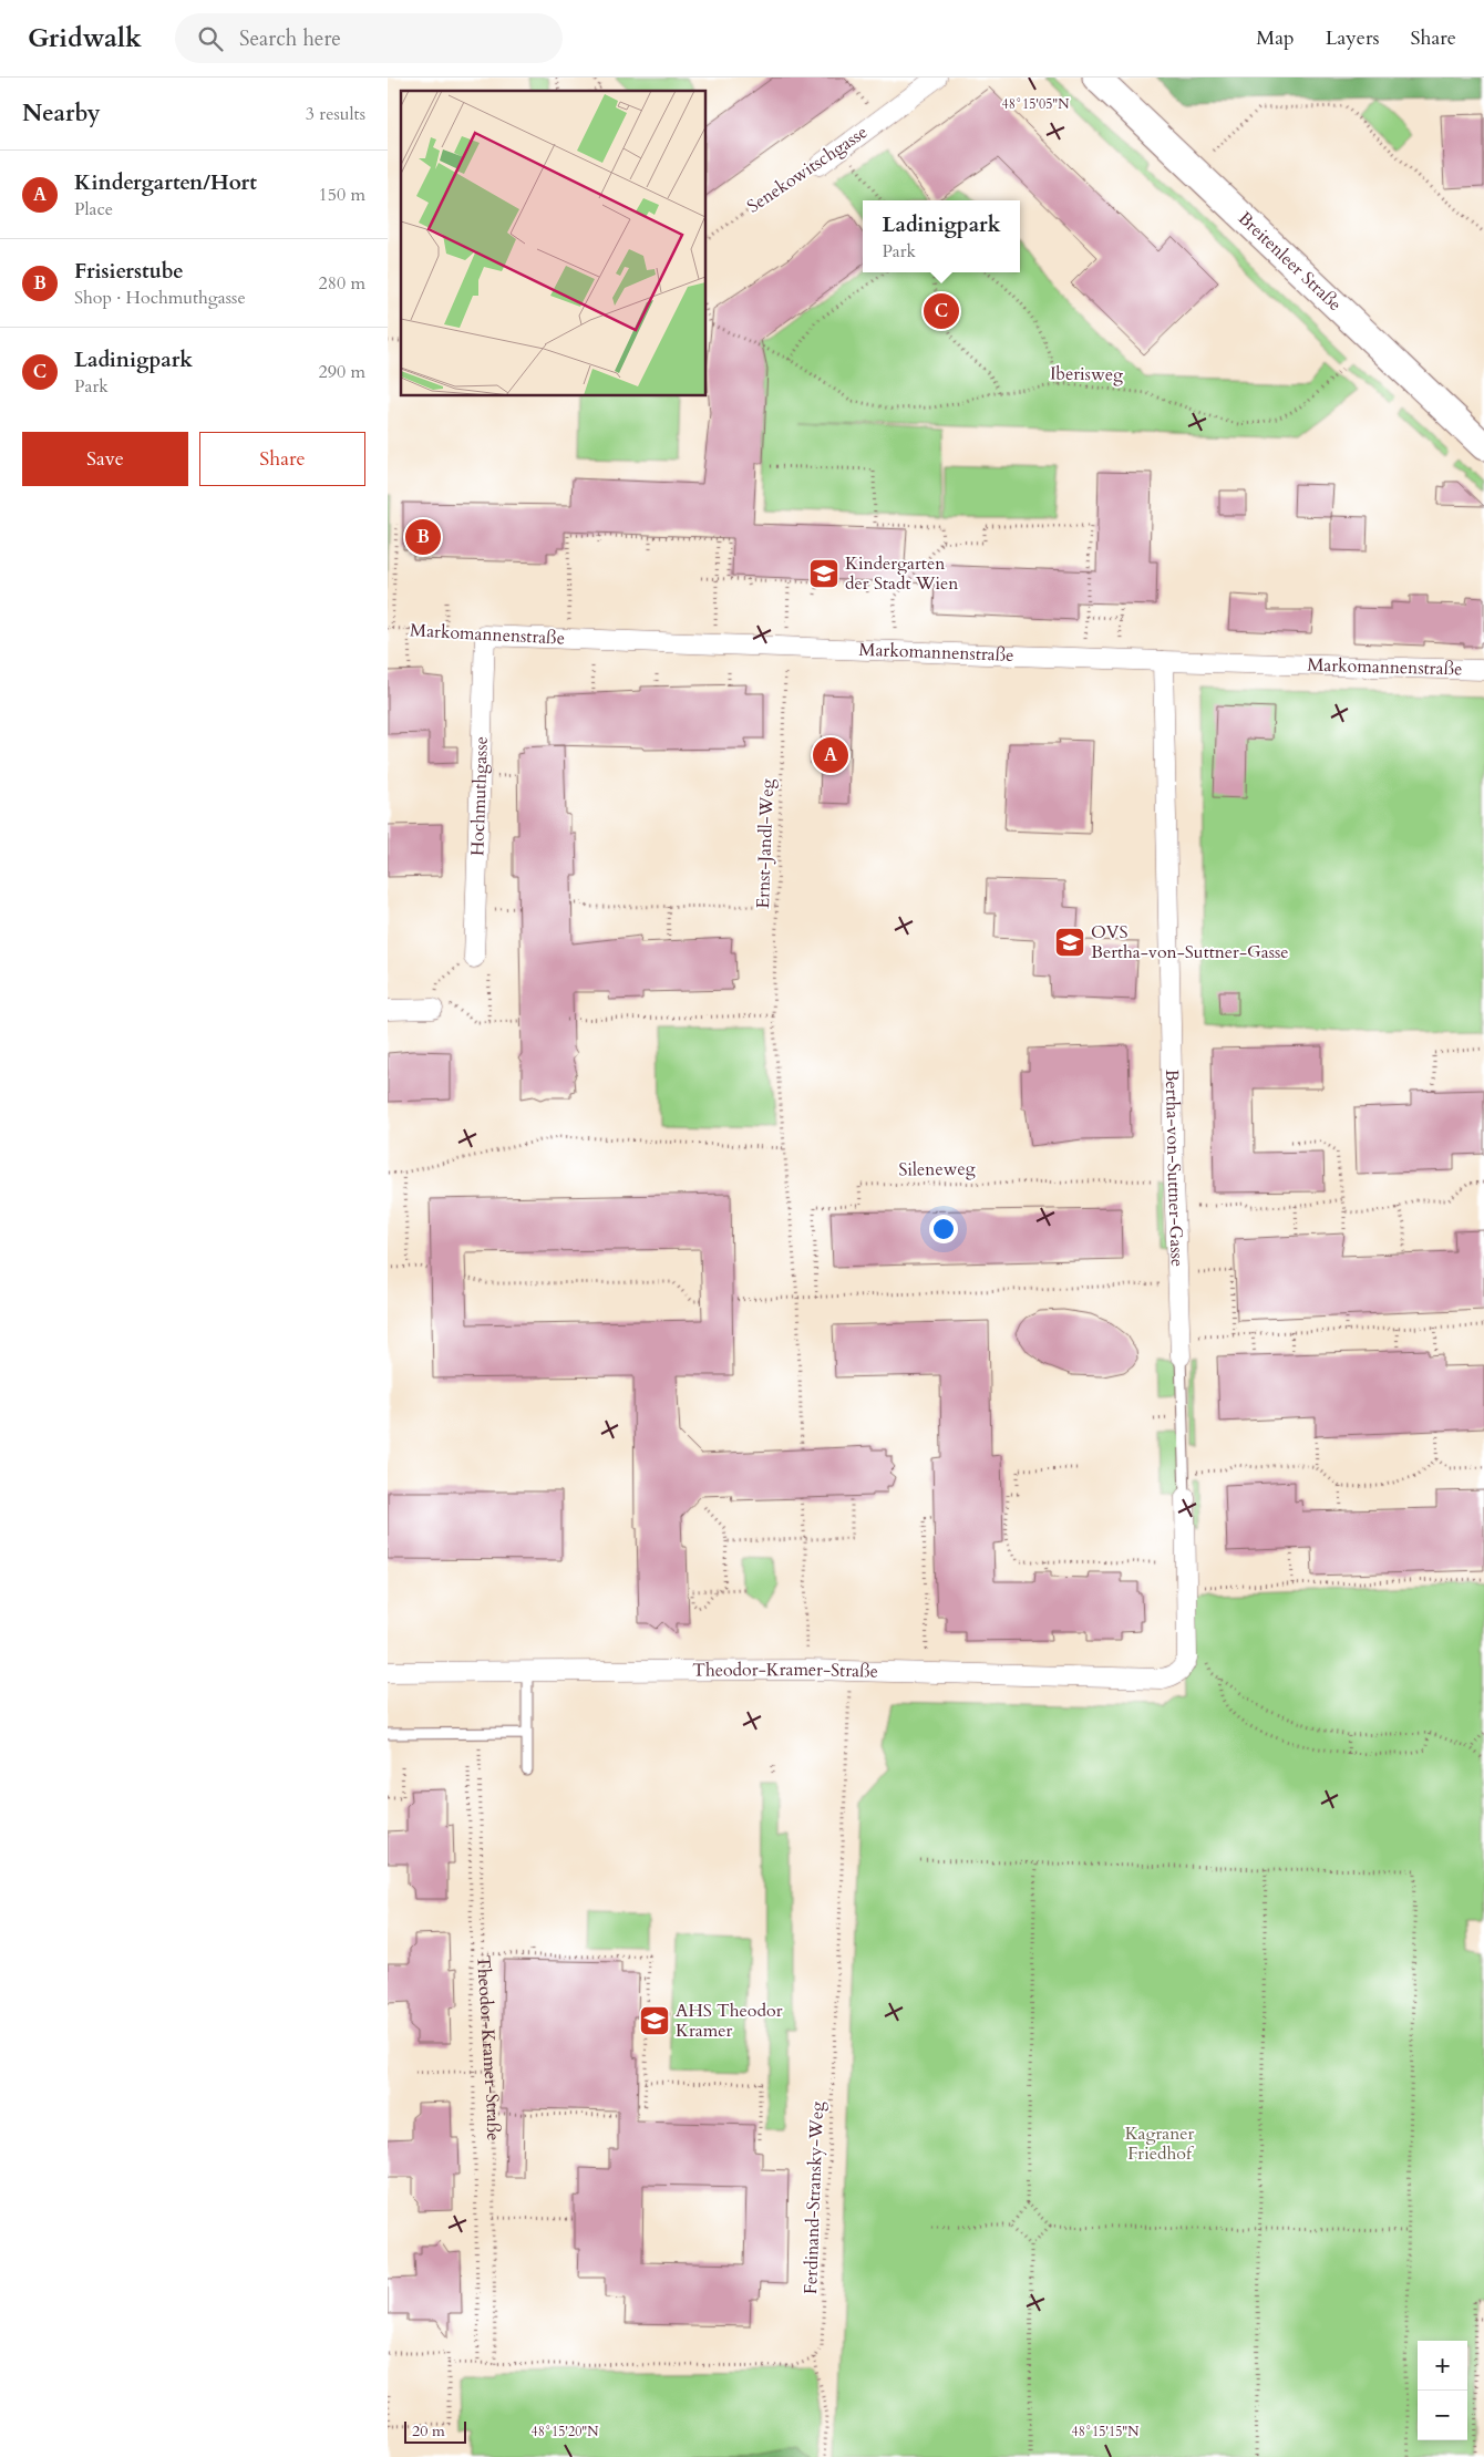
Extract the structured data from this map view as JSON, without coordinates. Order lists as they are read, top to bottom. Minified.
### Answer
{"streets":{"main road":["Breitenleer Straße"],"street":["Senekowitschgasse","Markomannenstraße","Hochmuthgasse","Bertha-von-Suttner-Gasse","Theodor-Kramer-Straße"],"path":["Iberisweg","Ernst-Jandl-Weg","Sileneweg","Ferdinand-Stransky-Weg"]},"crossings":[["Markomannenstraße","Hochmuthgasse"],["Markomannenstraße","Bertha-von-Suttner-Gasse"],["Bertha-von-Suttner-Gasse","Sileneweg"],["Bertha-von-Suttner-Gasse","Theodor-Kramer-Straße"],["Theodor-Kramer-Straße","Ferdinand-Stransky-Weg"]],"parks":["Kagraner Friedhof"],"places":{"school or university":["Kindergarten der Stadt Wien","OVS Bertha-von-Suttner-Gasse","AHS Theodor Kramer"]},"scale_bar":"20 m","page":{"header":"Gridwalk","search":"Search here","nav":["Map","Layers","Share"],"heading":["Nearby","3 results"],"list":[{"mark":"A","name":"Kindergarten/Hort","note":"Place","value":"150 m"},{"mark":"B","name":"Frisierstube","note":"Shop · Hochmuthgasse","value":"280 m"},{"mark":"C","name":"Ladinigpark","note":"Park","value":"290 m"}],"popup":["Ladinigpark","Park"],"pins":["C","B","A"],"buttons":["Save","Share"],"map_buttons":["+","−"],"scale":"20 m"},"coordinates":["48°15'05\"N","48°15'20\"N","48°15'15\"N"]}
